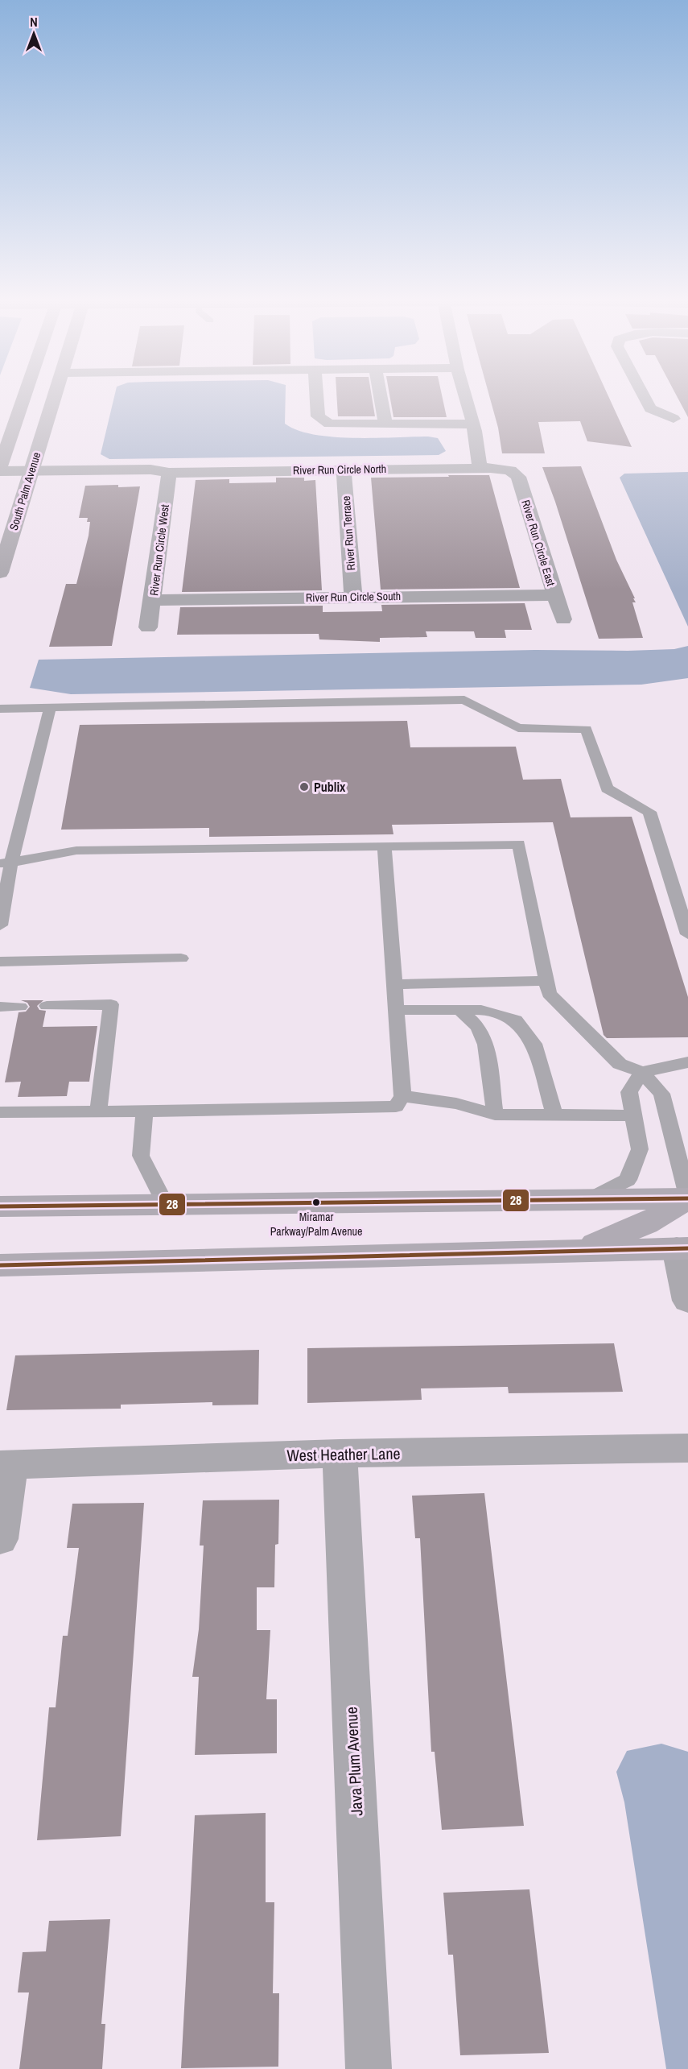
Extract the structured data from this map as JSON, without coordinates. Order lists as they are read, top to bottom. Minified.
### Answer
{"streets":{"main road":["South Palm Avenue"],"street":["River Run Circle North","River Run Terrace","River Run Circle East","River Run Circle West","River Run Circle South","West Heather Lane","Java Plum Avenue"]},"crossings":[["River Run Circle North","South Palm Avenue"],["River Run Circle North","River Run Terrace"],["River Run Circle North","River Run Circle East"],["River Run Circle North","River Run Circle West"],["River Run Terrace","River Run Circle South"],["River Run Circle East","River Run Circle South"],["River Run Circle West","River Run Circle South"],["West Heather Lane","Java Plum Avenue"]],"places":["Publix","Miramar Parkway/Palm Avenue"],"lines":["transit line 28"],"north":"top"}
